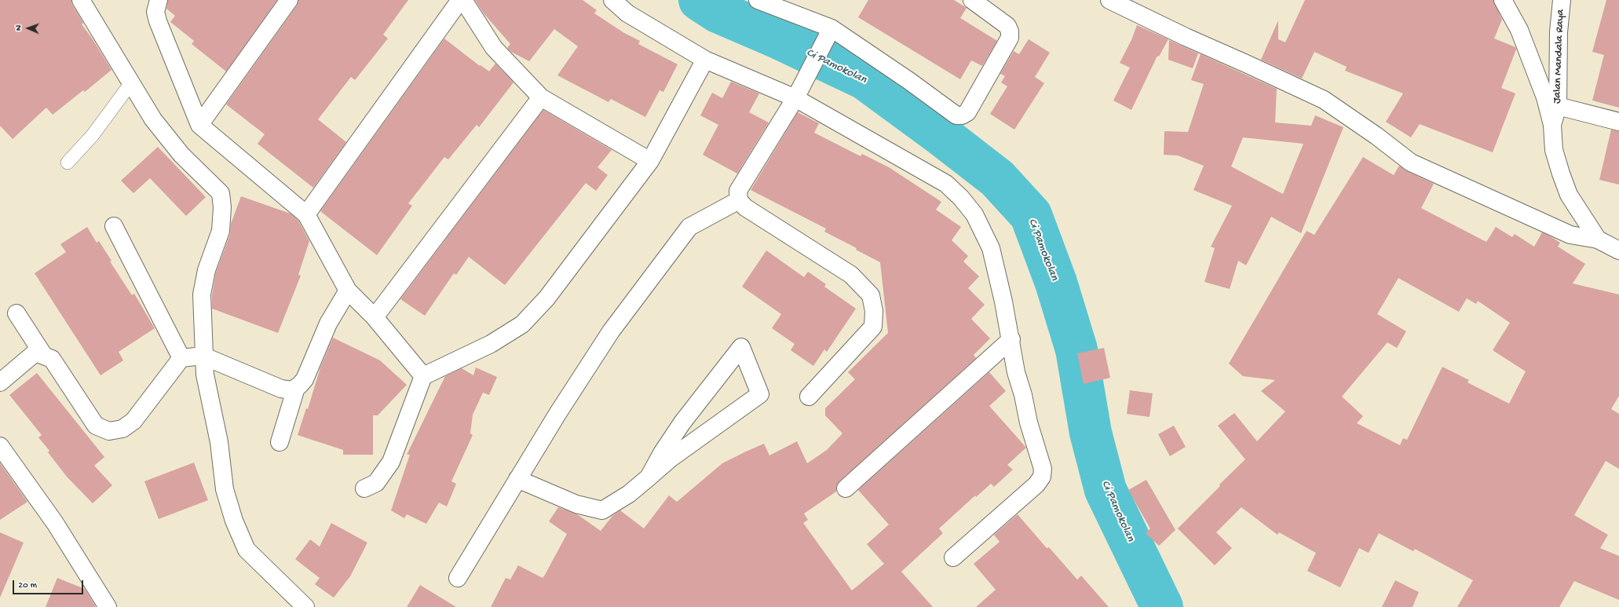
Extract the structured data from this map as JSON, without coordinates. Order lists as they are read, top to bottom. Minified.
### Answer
{"streets":{"street":["Jalan Mandala Raya"]},"water":["Ci Pamokolan"],"scale_bar":"20 m","north":"left"}
